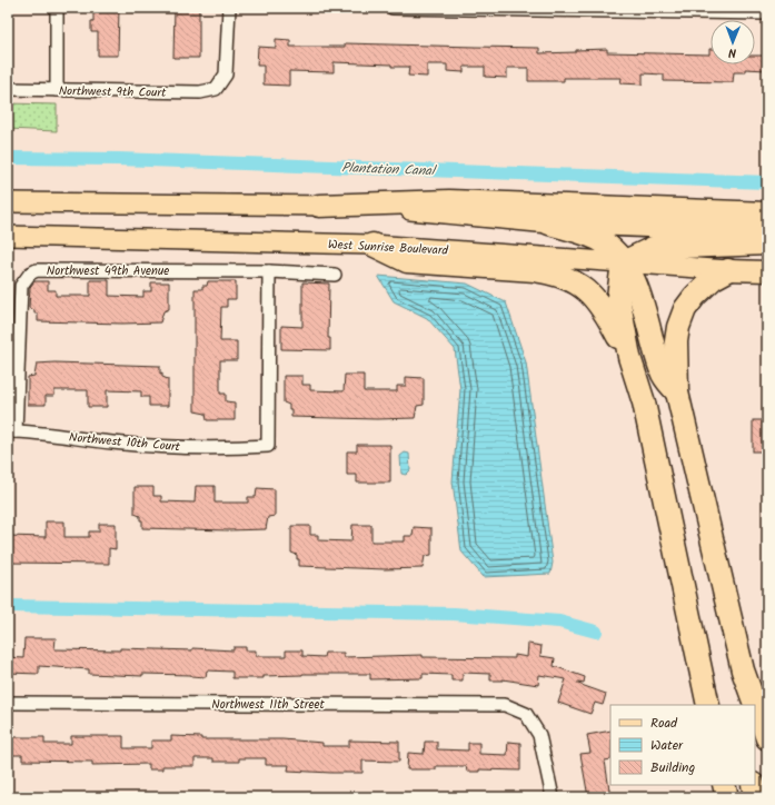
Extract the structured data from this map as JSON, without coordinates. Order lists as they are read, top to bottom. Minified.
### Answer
{"streets":{"highway":["West Sunrise Boulevard"],"street":["Northwest 9th Court","Northwest 49th Avenue","Northwest 10th Court","Northwest 11th Street"]},"crossings":[["Northwest 49th Avenue","Northwest 10th Court"]],"water":["Plantation Canal"],"legend":["Road","Water","Building"],"north":"bottom"}
